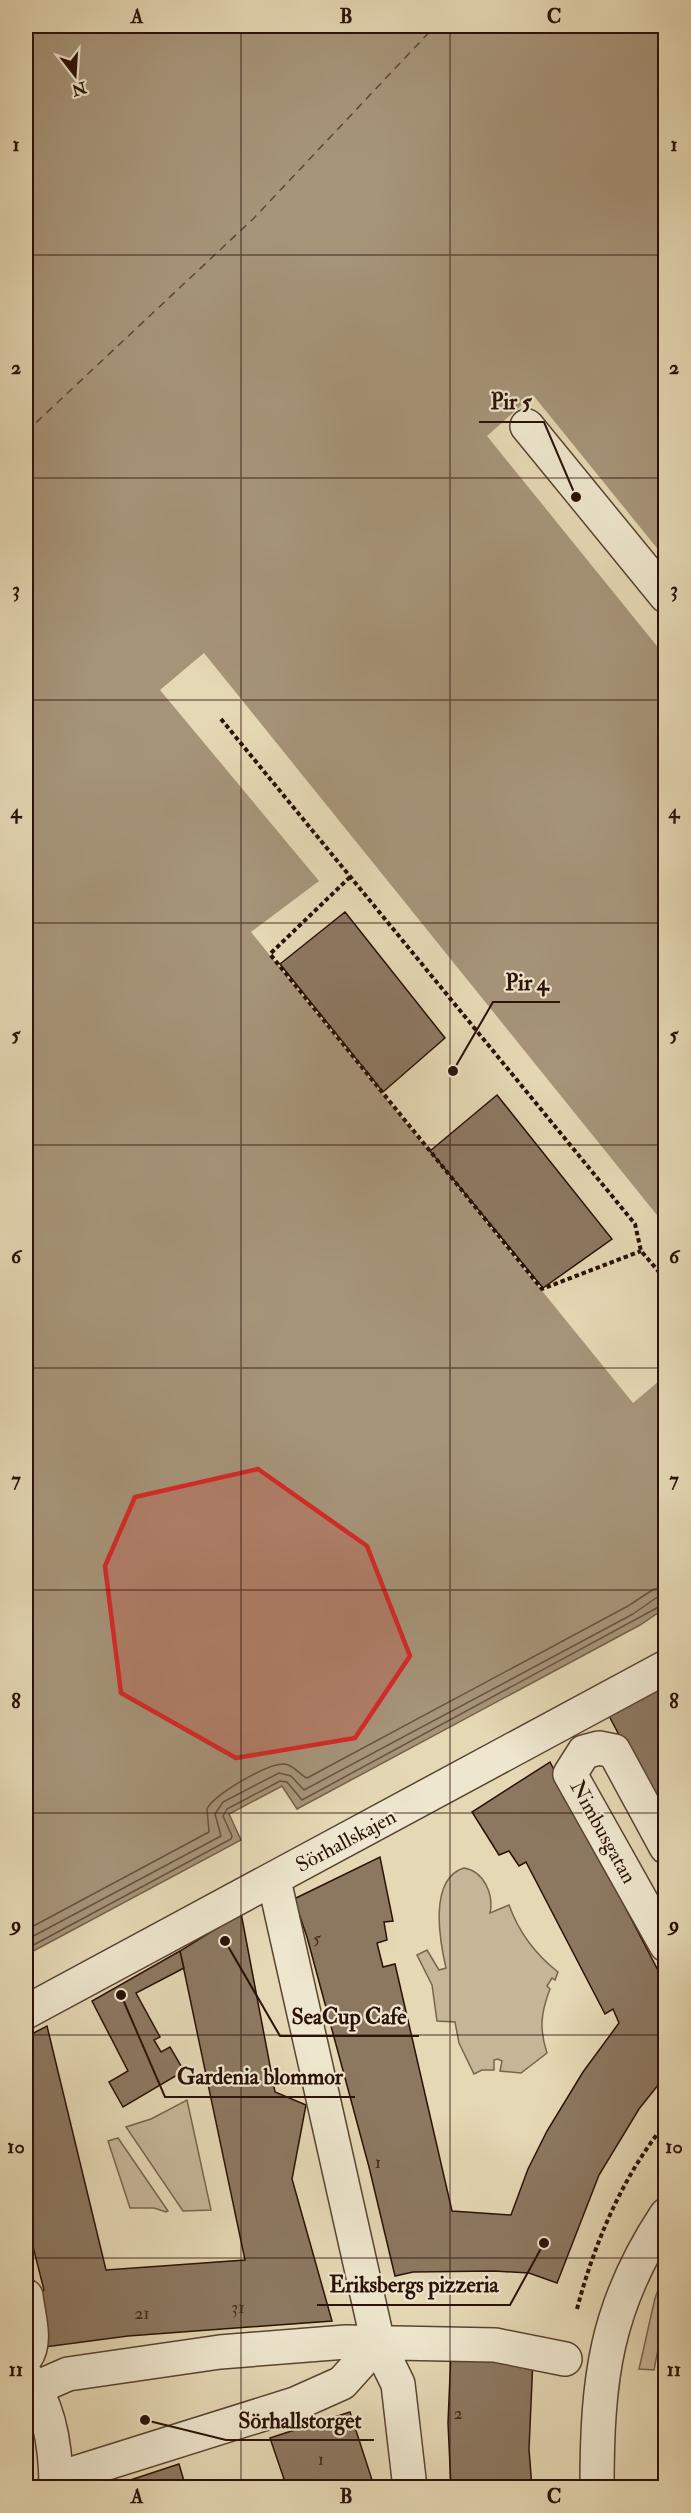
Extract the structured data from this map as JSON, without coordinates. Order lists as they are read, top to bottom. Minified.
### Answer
{"streets":{"street":["Nimbusgatan","Sörhallskajen"]},"crossings":[["Nimbusgatan","Sörhallskajen"]],"places":["Pir 5","Pir 4","SeaCup Cafe","Gardenia blommor","Eriksbergs pizzeria","Sörhallstorget"],"house_numbers":["5","1","31","21","2","1"],"north":"bottom","grid":{"columns":["A","B","C"],"rows":["1","2","3","4","5","6","7","8","9","10","11"]}}
